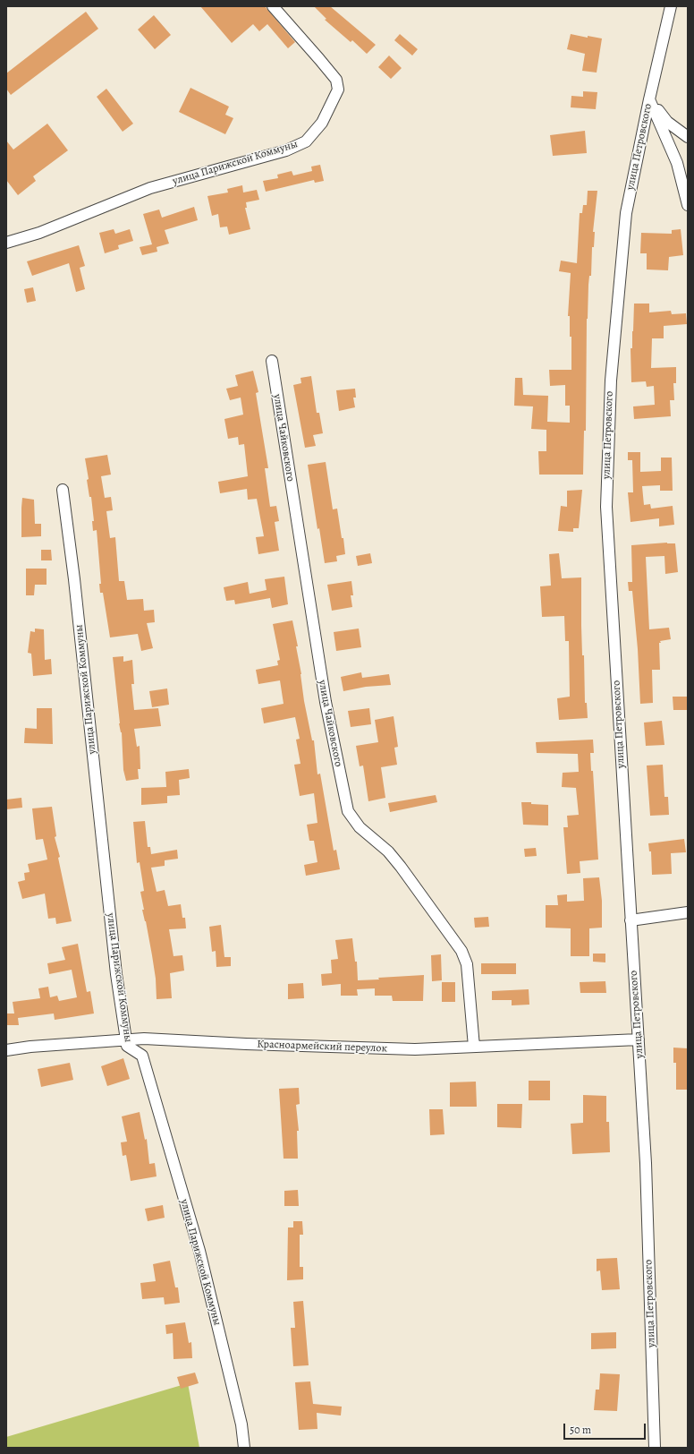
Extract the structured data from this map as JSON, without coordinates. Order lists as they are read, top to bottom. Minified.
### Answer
{"streets":{"street":["улица Петровского","улица Парижской Коммуны","улица Чайковского","Красноармейский переулок"]},"crossings":[["улица Петровского","Красноармейский переулок"],["улица Парижской Коммуны","Красноармейский переулок"],["улица Чайковского","Красноармейский переулок"]],"scale_bar":"50 m"}
